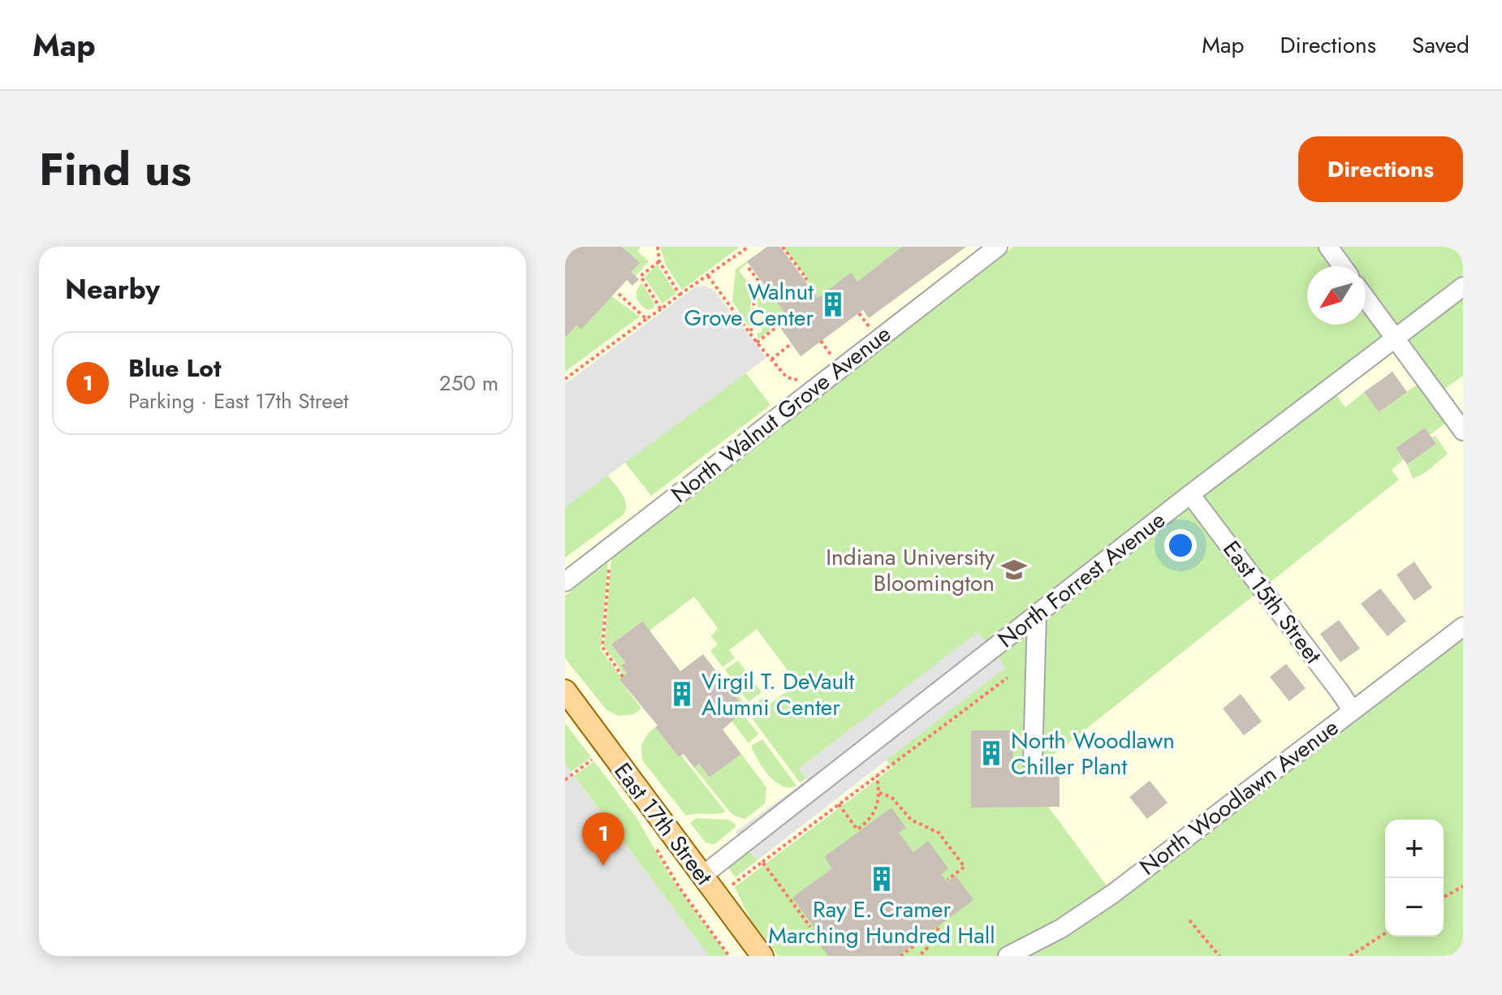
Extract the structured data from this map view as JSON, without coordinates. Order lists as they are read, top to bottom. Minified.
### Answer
{"streets":{"main road":["East 17th Street"],"street":["North Walnut Grove Avenue","North Forrest Avenue","East 15th Street","North Woodlawn Avenue"]},"crossings":[["North Forrest Avenue","East 15th Street"],["North Forrest Avenue","East 17th Street"],["East 15th Street","North Woodlawn Avenue"]],"places":{"building":["Walnut Grove Center","Virgil T. DeVault Alumni Center","North Woodlawn Chiller Plant","Ray E. Cramer Marching Hundred Hall"],"school or university":["Indiana University Bloomington"]},"north":"bottom left","page":{"header":"Map","nav":["Map","Directions","Saved"],"title":"Find us","buttons":"Directions","heading":"Nearby","list":[{"mark":"1","name":"Blue Lot","note":"Parking · East 17th Street","value":"250 m"}],"pins":"1","map_buttons":["+","−"]}}
